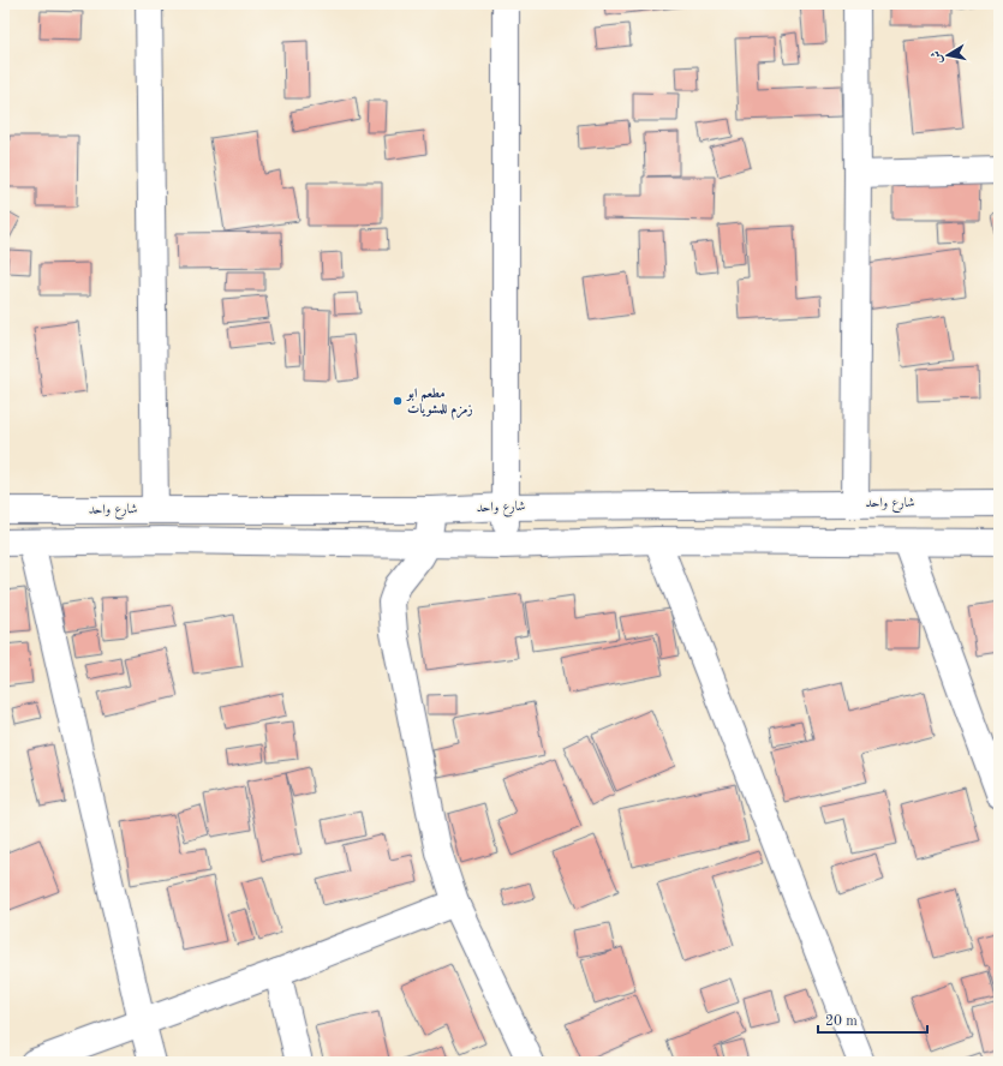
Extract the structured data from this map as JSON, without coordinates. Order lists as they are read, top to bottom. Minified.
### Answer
{"streets":{"street":["شارع واحد"]},"places":["مطعم ابو زمزم للمشويات"],"scale_bar":"20 m","north":"left"}
